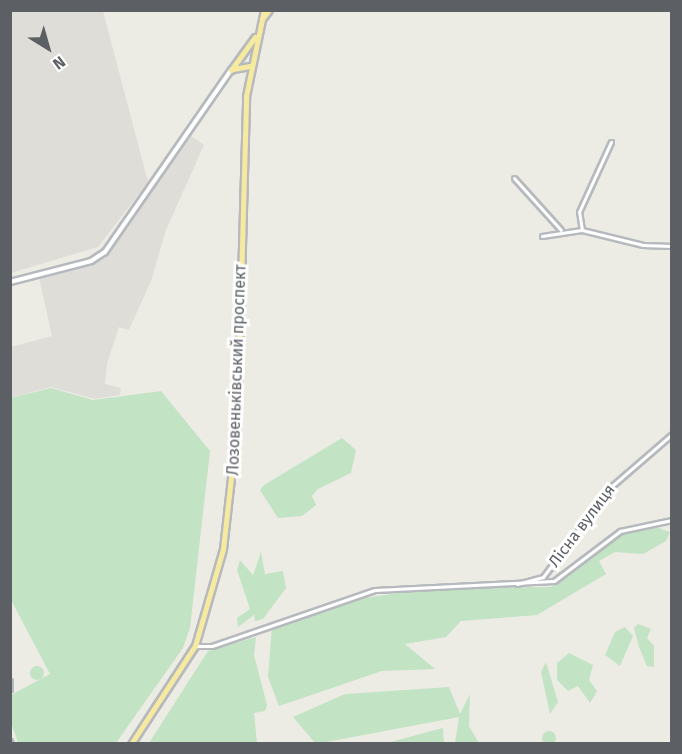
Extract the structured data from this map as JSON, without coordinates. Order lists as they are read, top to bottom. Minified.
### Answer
{"streets":{"highway":["Лозовеньківський проспект"],"street":["Лісна вулиця"]},"north":"bottom right"}
